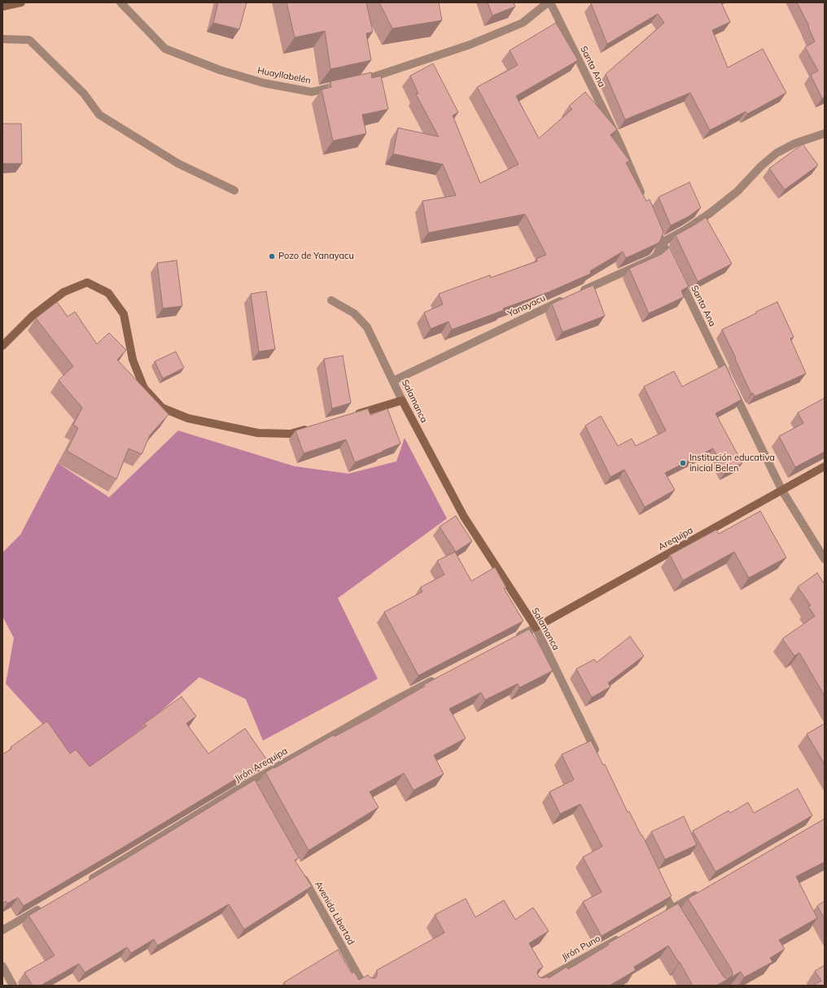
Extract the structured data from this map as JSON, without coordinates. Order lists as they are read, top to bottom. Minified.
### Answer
{"streets":{"main road":["Salamanca","Arequipa"],"street":["Santa Ana","Huayllabelén","Yanayacu","Jirón Arequipa","Avenida Libertad","Jirón Puno"]},"crossings":[["Santa Ana","Yanayacu"],["Santa Ana","Arequipa"],["Yanayacu","Salamanca"],["Salamanca","Arequipa"]],"places":["Pozo de Yanayacu","Institución educativa inicial Belen"]}
